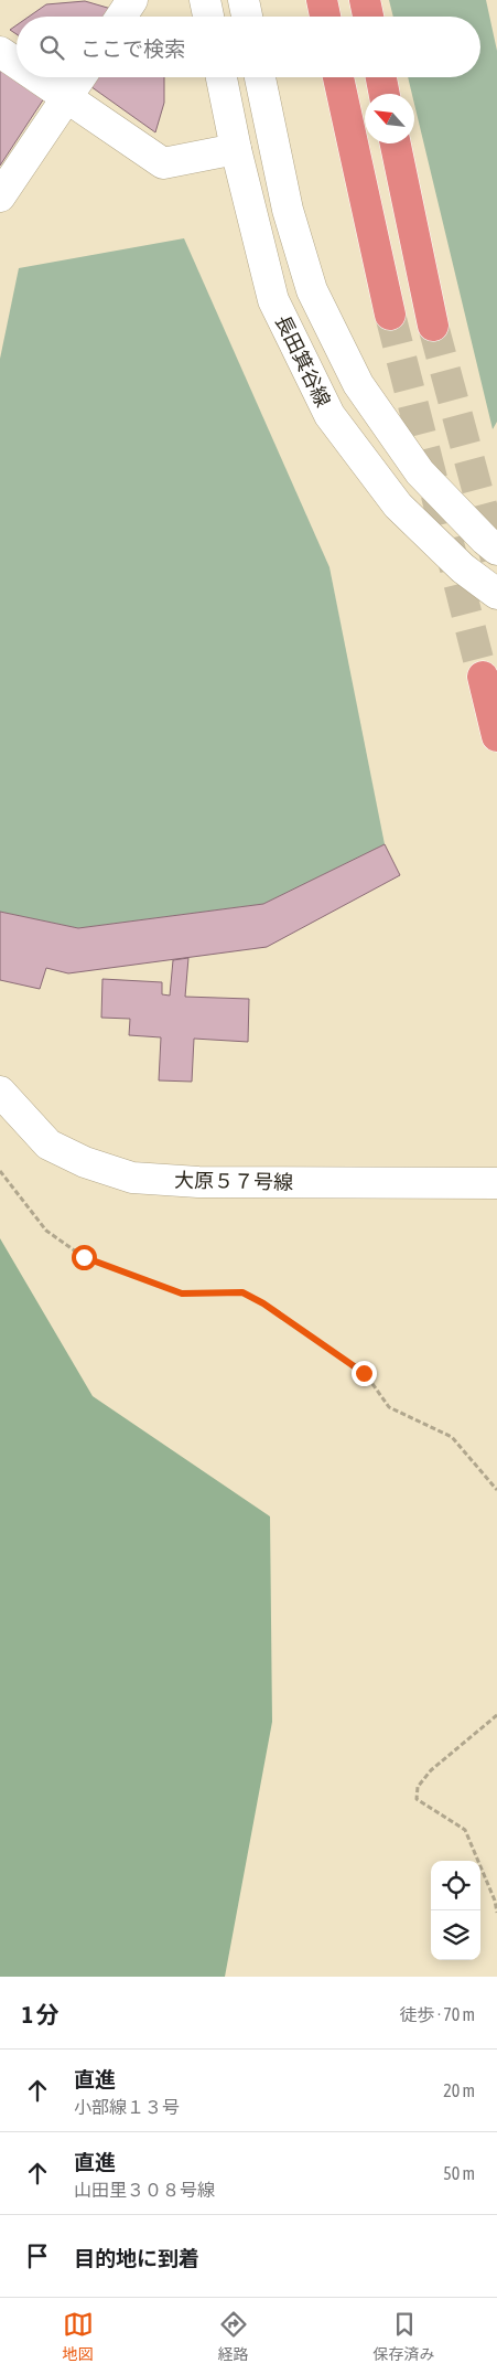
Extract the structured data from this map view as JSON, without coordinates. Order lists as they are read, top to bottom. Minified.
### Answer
{"streets":{"street":["長田箕谷線","大原５７号線"]},"north":"top left","page":{"search":"ここで検索","heading":["1 分","徒歩 · 70 m"],"list":[["直進","小部線１３号","20 m"],["直進","山田里３０８号線","50 m"],"目的地に到着"],"nav":["地図","経路","保存済み"]}}
